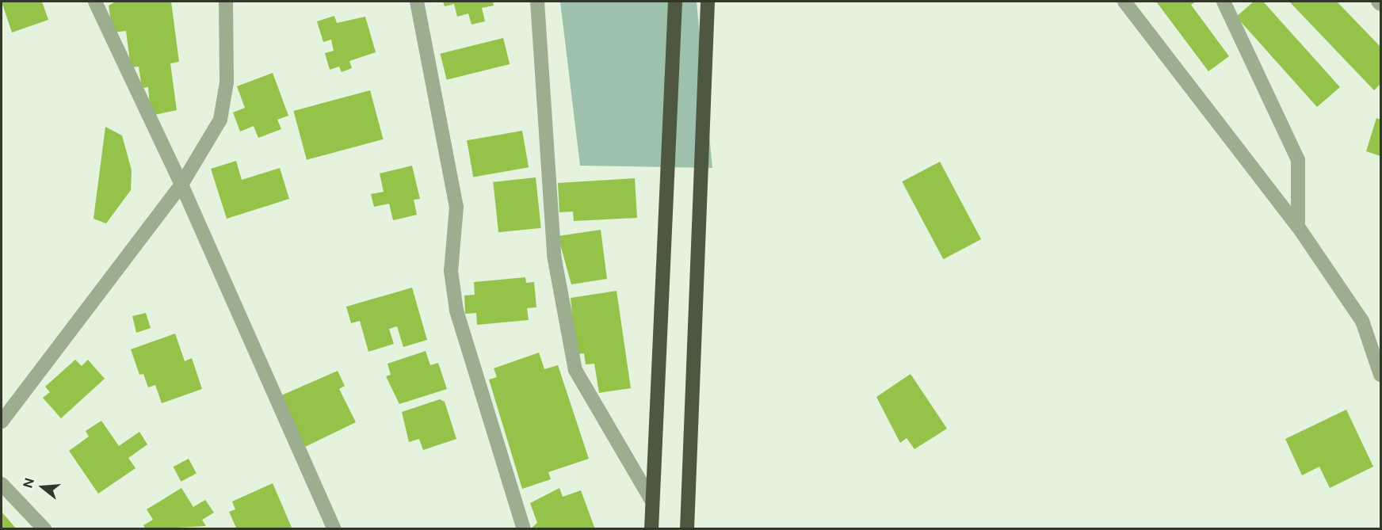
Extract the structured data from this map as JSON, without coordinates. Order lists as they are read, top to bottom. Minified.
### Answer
{"north":"left"}
